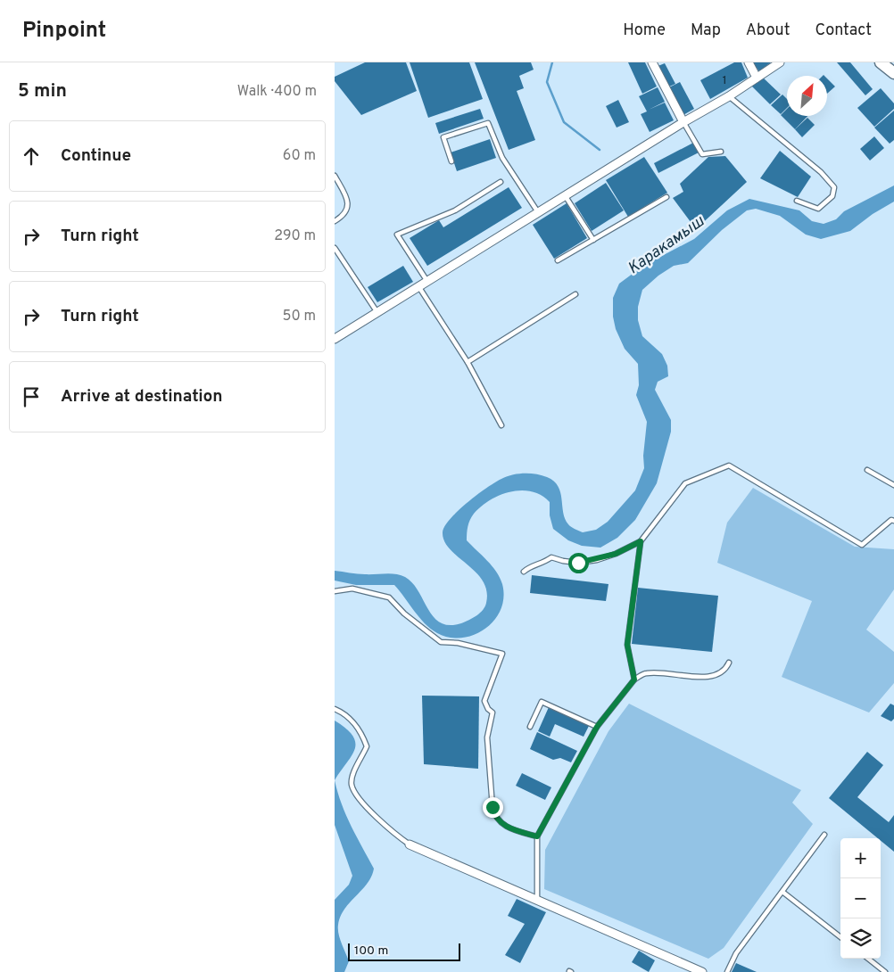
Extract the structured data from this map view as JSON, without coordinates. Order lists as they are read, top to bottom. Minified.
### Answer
{"water":["Каракамыш"],"house_numbers":["1"],"scale_bar":"100 m","north":"top right","page":{"header":"Pinpoint","nav":["Home","Map","About","Contact"],"heading":["5 min","Walk · 400 m"],"list":[["Continue","60 m"],["Turn right","290 m"],["Turn right","50 m"],"Arrive at destination"],"map_buttons":["+","−"],"scale":"100 m"}}
